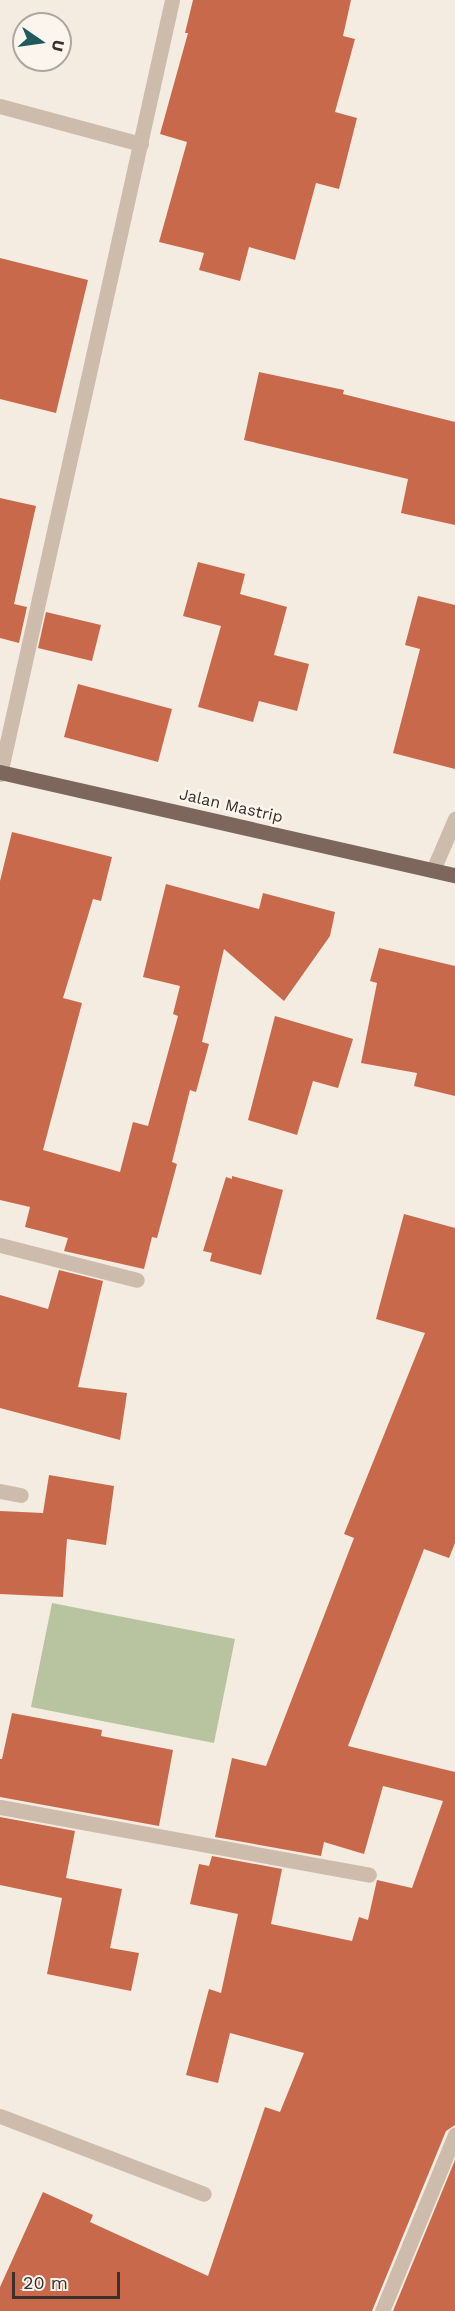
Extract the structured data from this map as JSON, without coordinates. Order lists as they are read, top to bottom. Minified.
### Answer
{"streets":{"main road":["Jalan Mastrip"]},"scale_bar":"20 m","north":"right"}
